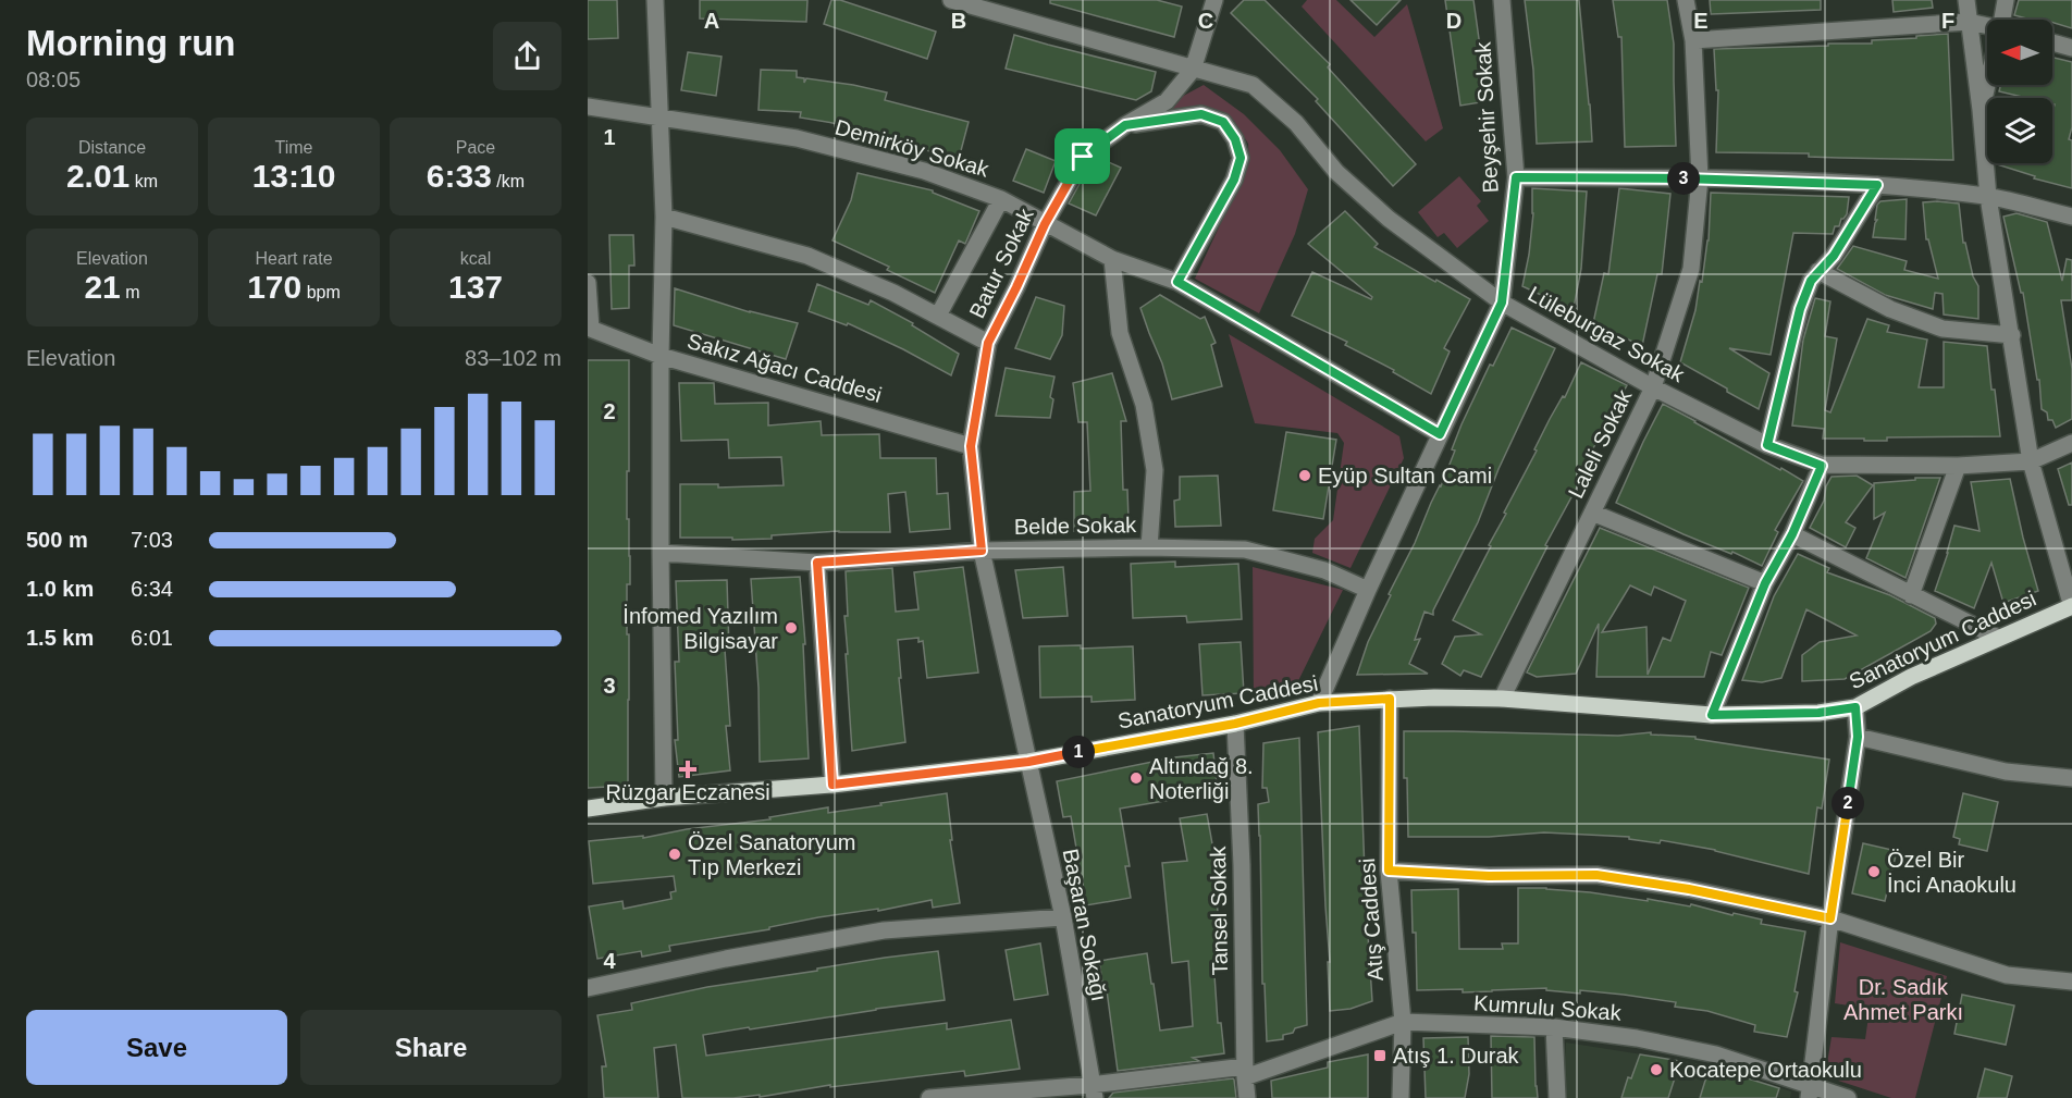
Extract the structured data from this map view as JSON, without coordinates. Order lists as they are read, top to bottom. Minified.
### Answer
{"streets":{"main road":["Sanatoryum Caddesi"],"street":["Beyşehir Sokak","Demirköy Sokak","Batur Sokak","Lüleburgaz Sokak","Sakız Ağacı Caddesi","Laleli Sokak","Belde Sokak","Tansel Sokak","Atış Caddesi","Başaran Sokağı","Kumrulu Sokak"]},"crossings":[["Beyşehir Sokak","Demirköy Sokak"],["Beyşehir Sokak","Lüleburgaz Sokak"],["Beyşehir Sokak","Belde Sokak"],["Beyşehir Sokak","Sanatoryum Caddesi"],["Demirköy Sokak","Batur Sokak"],["Batur Sokak","Sakız Ağacı Caddesi"],["Batur Sokak","Belde Sokak"],["Batur Sokak","Sanatoryum Caddesi"],["Batur Sokak","Başaran Sokağı"],["Lüleburgaz Sokak","Laleli Sokak"],["Laleli Sokak","Sanatoryum Caddesi"],["Sanatoryum Caddesi","Tansel Sokak"],["Sanatoryum Caddesi","Atış Caddesi"],["Sanatoryum Caddesi","Başaran Sokağı"],["Tansel Sokak","Kumrulu Sokak"],["Atış Caddesi","Kumrulu Sokak"],["Başaran Sokağı","Kumrulu Sokak"]],"parks":["Dr. Sadık Ahmet Parkı"],"places":{"other":["Eyüp Sultan Cami","İnfomed Yazılım Bilgisayar","Altındağ 8. Noterliği","Özel Sanatoryum Tıp Merkezi","Özel Bir İnci Anaokulu","Kocatepe Ortaokulu"],"health":["Rüzgar Eczanesi"],"transit":["Atış 1. Durak"]},"north":"left","page":{"heading":["Morning run","08:05"],"stats":[["Distance","2.01 km"],["Time","13:10"],["Pace","6:33 /km"],["Elevation","21 m"],["Heart rate","170 bpm"],["kcal","137"]],"pins":["3","1","2"],"chart":["Elevation","83–102 m"],"list":[{"name":"500 m","note":"7:03"},{"name":"1.0 km","note":"6:34"},{"name":"1.5 km","note":"6:01"}],"buttons":["Save","Share"]},"grid":{"columns":["A","B","C","D","E","F"],"rows":["1","2","3","4"]}}
